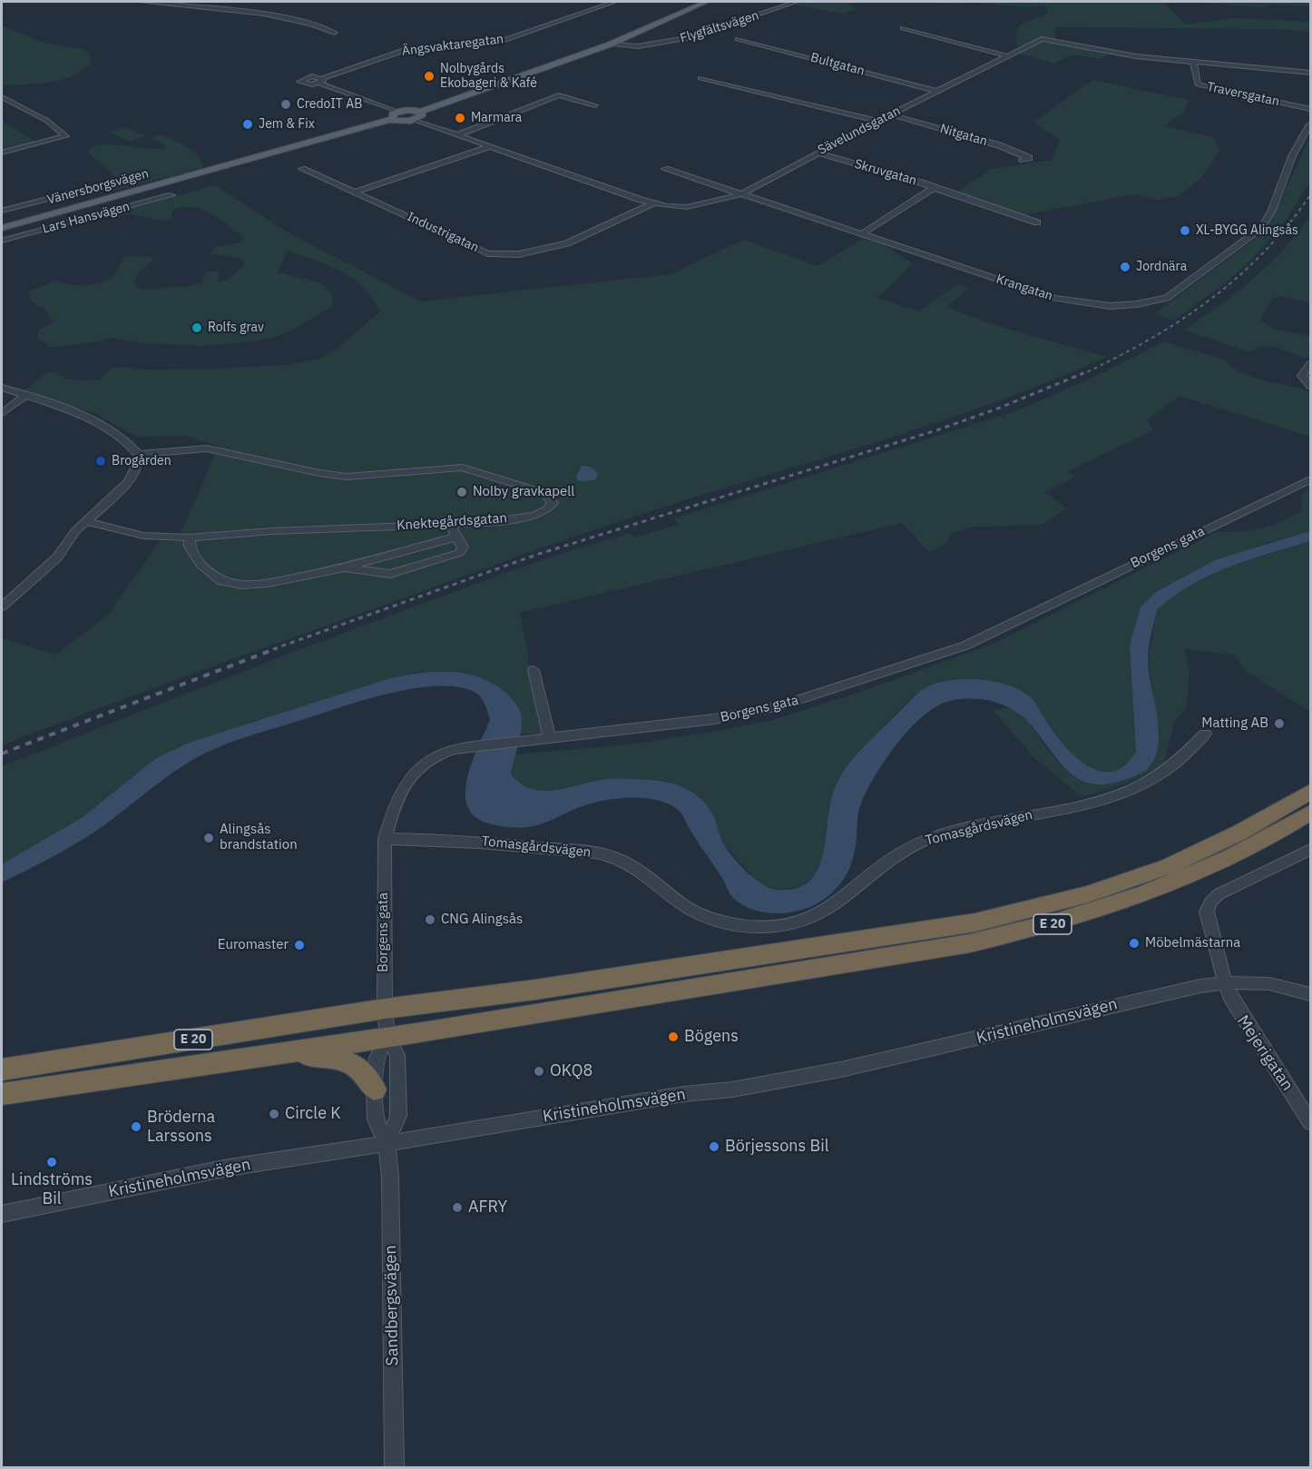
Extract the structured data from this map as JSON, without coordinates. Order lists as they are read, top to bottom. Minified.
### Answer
{"streets":{"highway":["E 20"],"main road":["Vänersborgsvägen"],"street":["Flygfältsvägen","Ängsvaktaregatan","Bultgatan","Traversgatan","Sävelundsgatan","Nitgatan","Skruvgatan","Lars Hansvägen","Industrigatan","Krangatan","Knektegårdsgatan","Borgens gata","Tomasgårdsvägen","Kristineholmsvägen","Mejerigatan","Sandbergsvägen"]},"crossings":[["Flygfältsvägen","Vänersborgsvägen"],["Ängsvaktaregatan","Vänersborgsvägen"],["Bultgatan","Sävelundsgatan"],["Traversgatan","Sävelundsgatan"],["Sävelundsgatan","Nitgatan"],["Sävelundsgatan","Skruvgatan"],["Sävelundsgatan","Vänersborgsvägen"],["Sävelundsgatan","Industrigatan"],["Sävelundsgatan","Krangatan"],["Skruvgatan","Krangatan"],["Borgens gata","Tomasgårdsvägen"],["Borgens gata","E 20"],["Borgens gata","Sandbergsvägen"],["E 20","Sandbergsvägen"],["Kristineholmsvägen","Mejerigatan"],["Kristineholmsvägen","Sandbergsvägen"]],"places":["Nolbygårds Ekobageri & Kafé","CredoIT AB","Marmara","Jem & Fix","XL-BYGG Alingsås","Jordnära","Rolfs grav","Brogården","Nolby gravkapell","Matting AB","Alingsås brandstation","CNG Alingsås","Möbelmästarna","Euromaster","Bögens","OKQ8","Circle K","Bröderna Larssons","Börjessons Bil","Lindströms Bil","AFRY"]}
